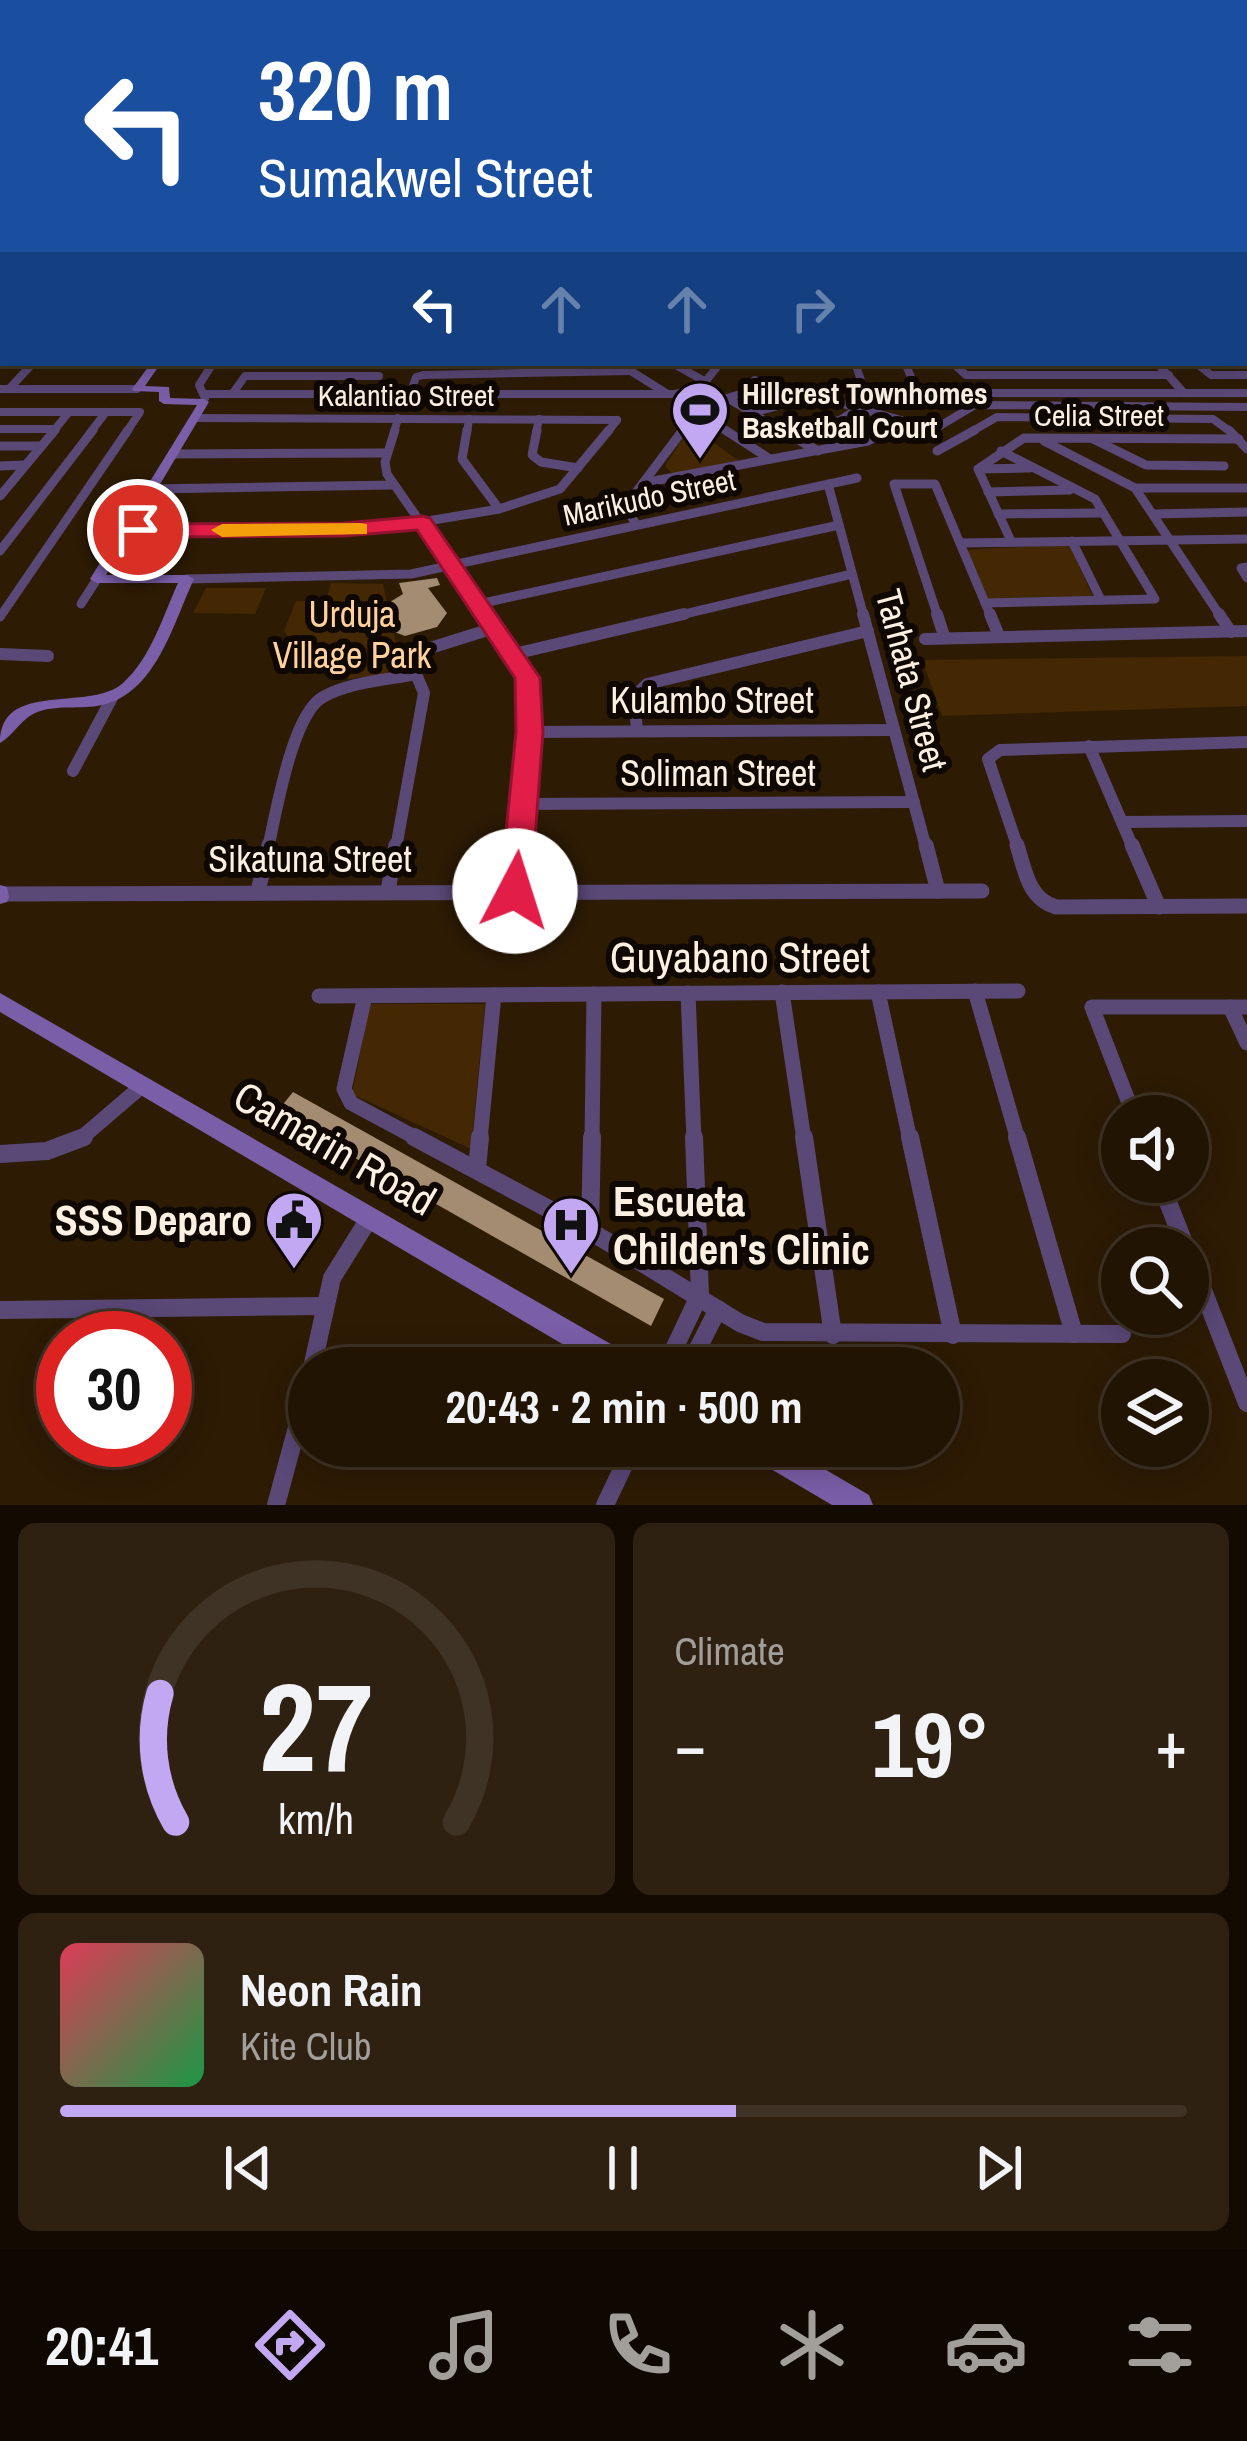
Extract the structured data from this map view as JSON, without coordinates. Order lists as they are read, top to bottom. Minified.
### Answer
{"streets":{"street":["Kalantiao Street","Celia Street","Marikudo Street","Tarhata Street","Kulambo Street","Soliman Street","Sikatuna Street","Guyabano Street","Camarin Road"]},"crossings":[["Marikudo Street","Tarhata Street"],["Tarhata Street","Kulambo Street"],["Tarhata Street","Soliman Street"],["Tarhata Street","Sikatuna Street"]],"parks":["Urduja Village Park"],"places":{"sports":["Hillcrest Townhomes Basketball Court"],"public building":["SSS Deparo"],"hospital":["Escueta Childen's Clinic"]},"page":{"turn":["320 m","Sumakwel Street"],"limit":"30","trip":"20:43 · 2 min · 500 m","tile":"Climate","heat":["−","19°","+"],"song":["Neon Rain","Kite Club"],"tabs":"20:41","gauge":["27","km/h"]}}
